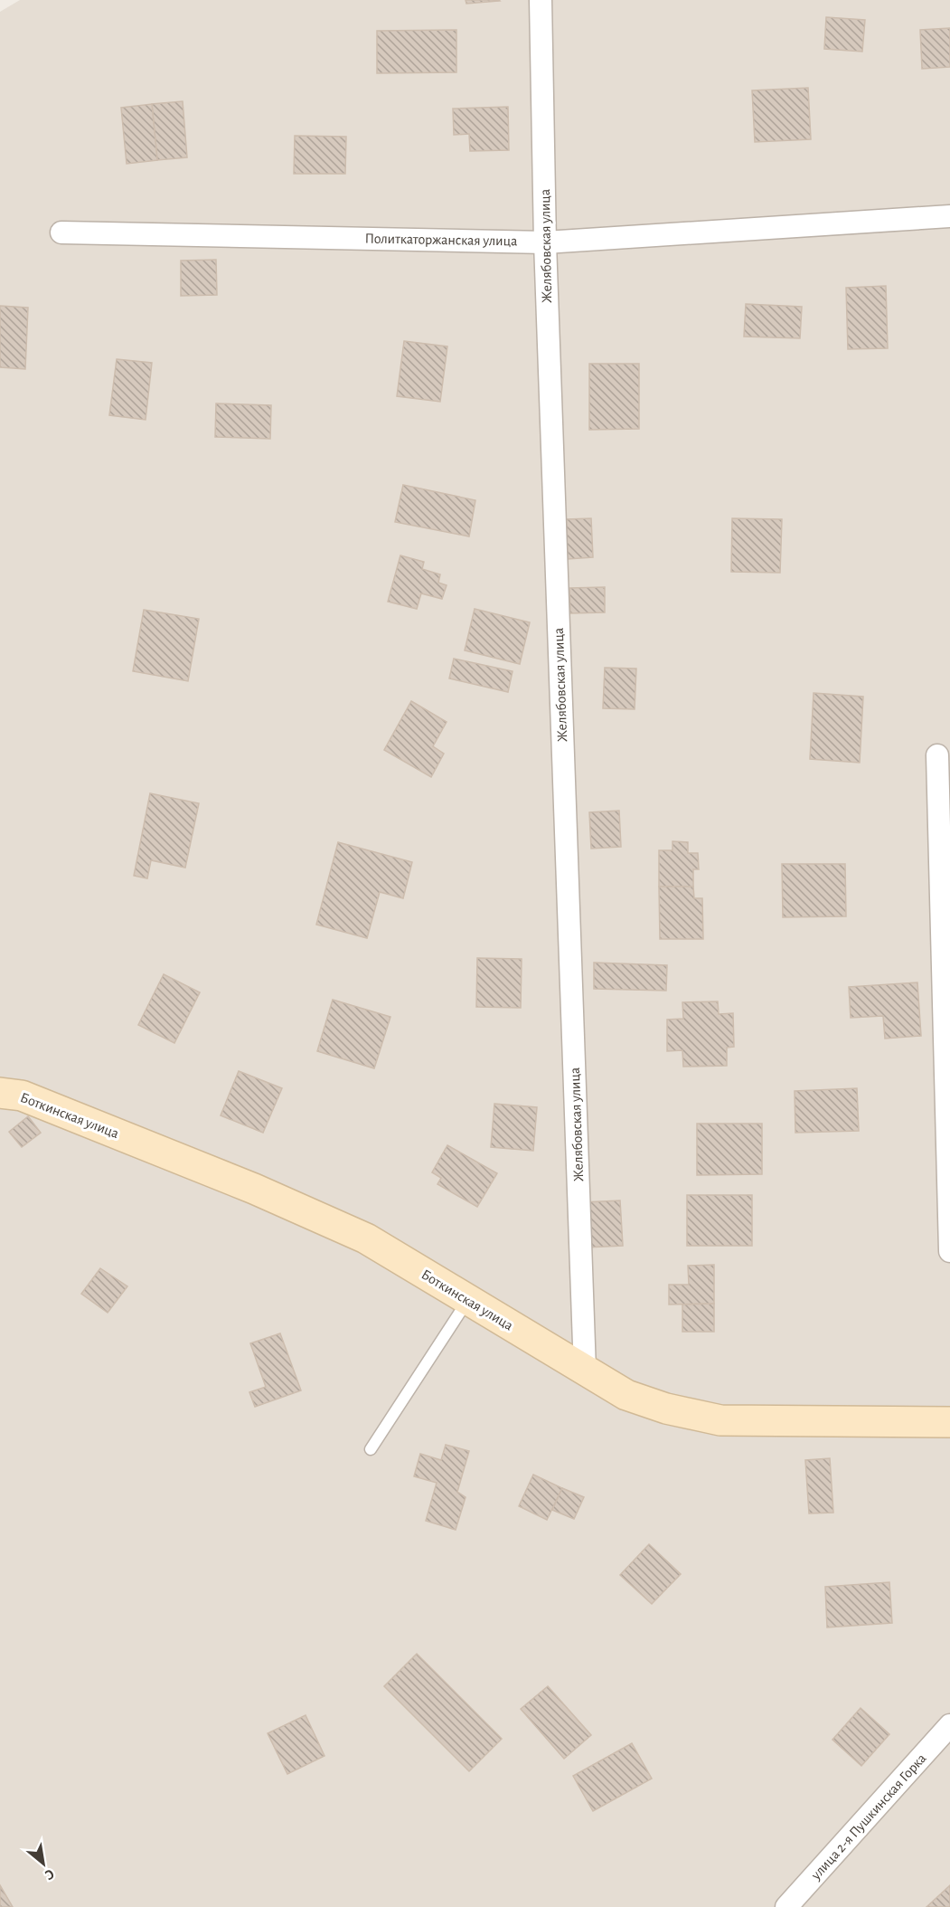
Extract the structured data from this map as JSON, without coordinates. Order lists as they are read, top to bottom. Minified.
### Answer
{"streets":{"street":["Политкаторжанская улица","Желябовская улица","Боткинская улица","улица 2-я Пушкинская Горка"]},"crossings":[["Политкаторжанская улица","Желябовская улица"],["Желябовская улица","Боткинская улица"]],"north":"bottom right"}
